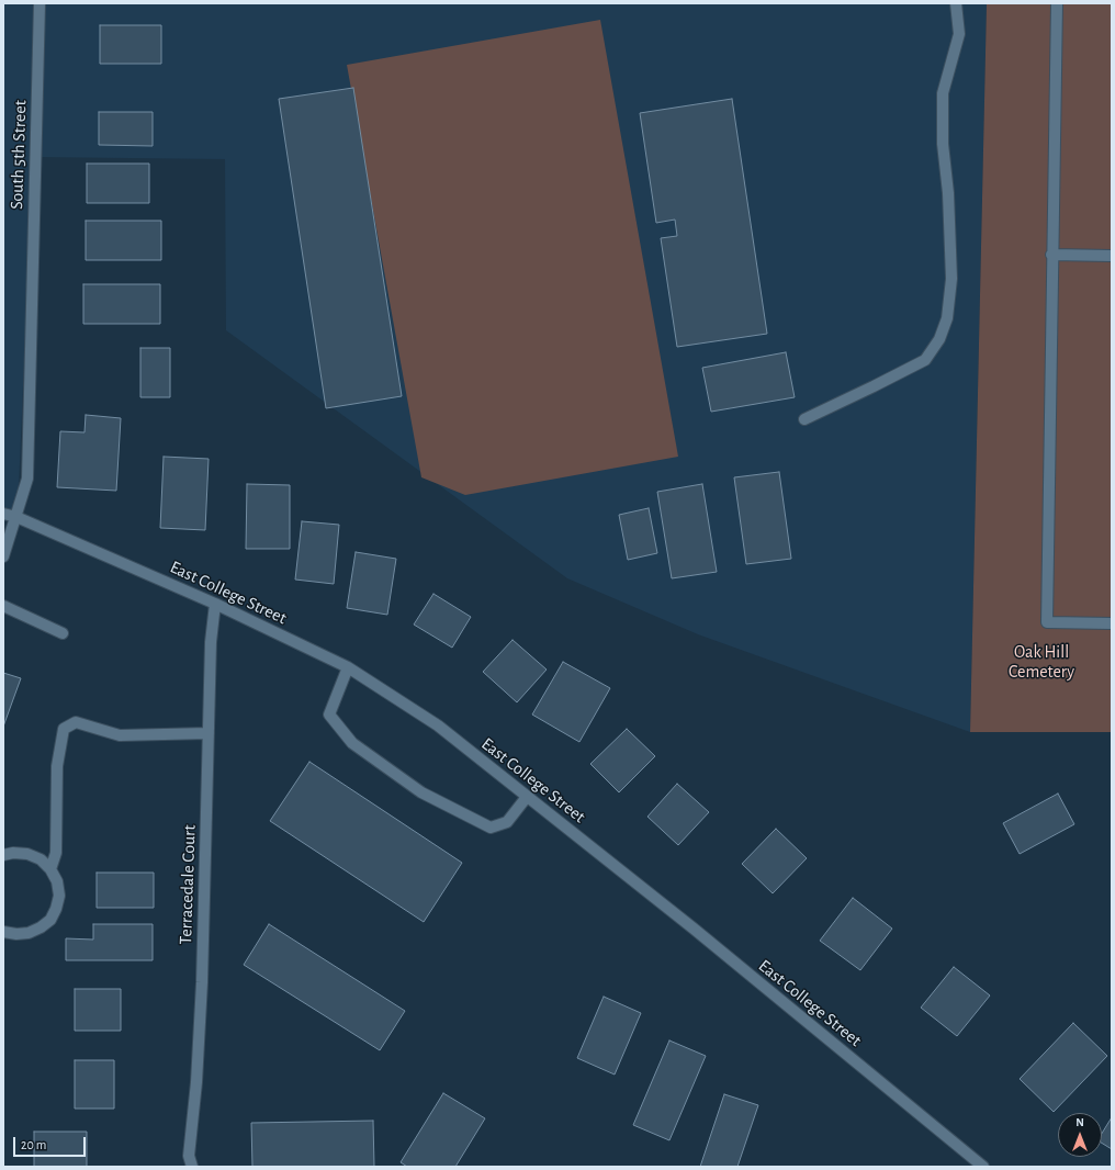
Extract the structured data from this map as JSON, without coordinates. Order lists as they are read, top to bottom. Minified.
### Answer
{"streets":{"street":["South 5th Street","East College Street","Terracedale Court"]},"crossings":[["South 5th Street","East College Street"],["East College Street","Terracedale Court"]],"parks":["Oak Hill Cemetery"],"scale_bar":"20 m","north":"top"}
